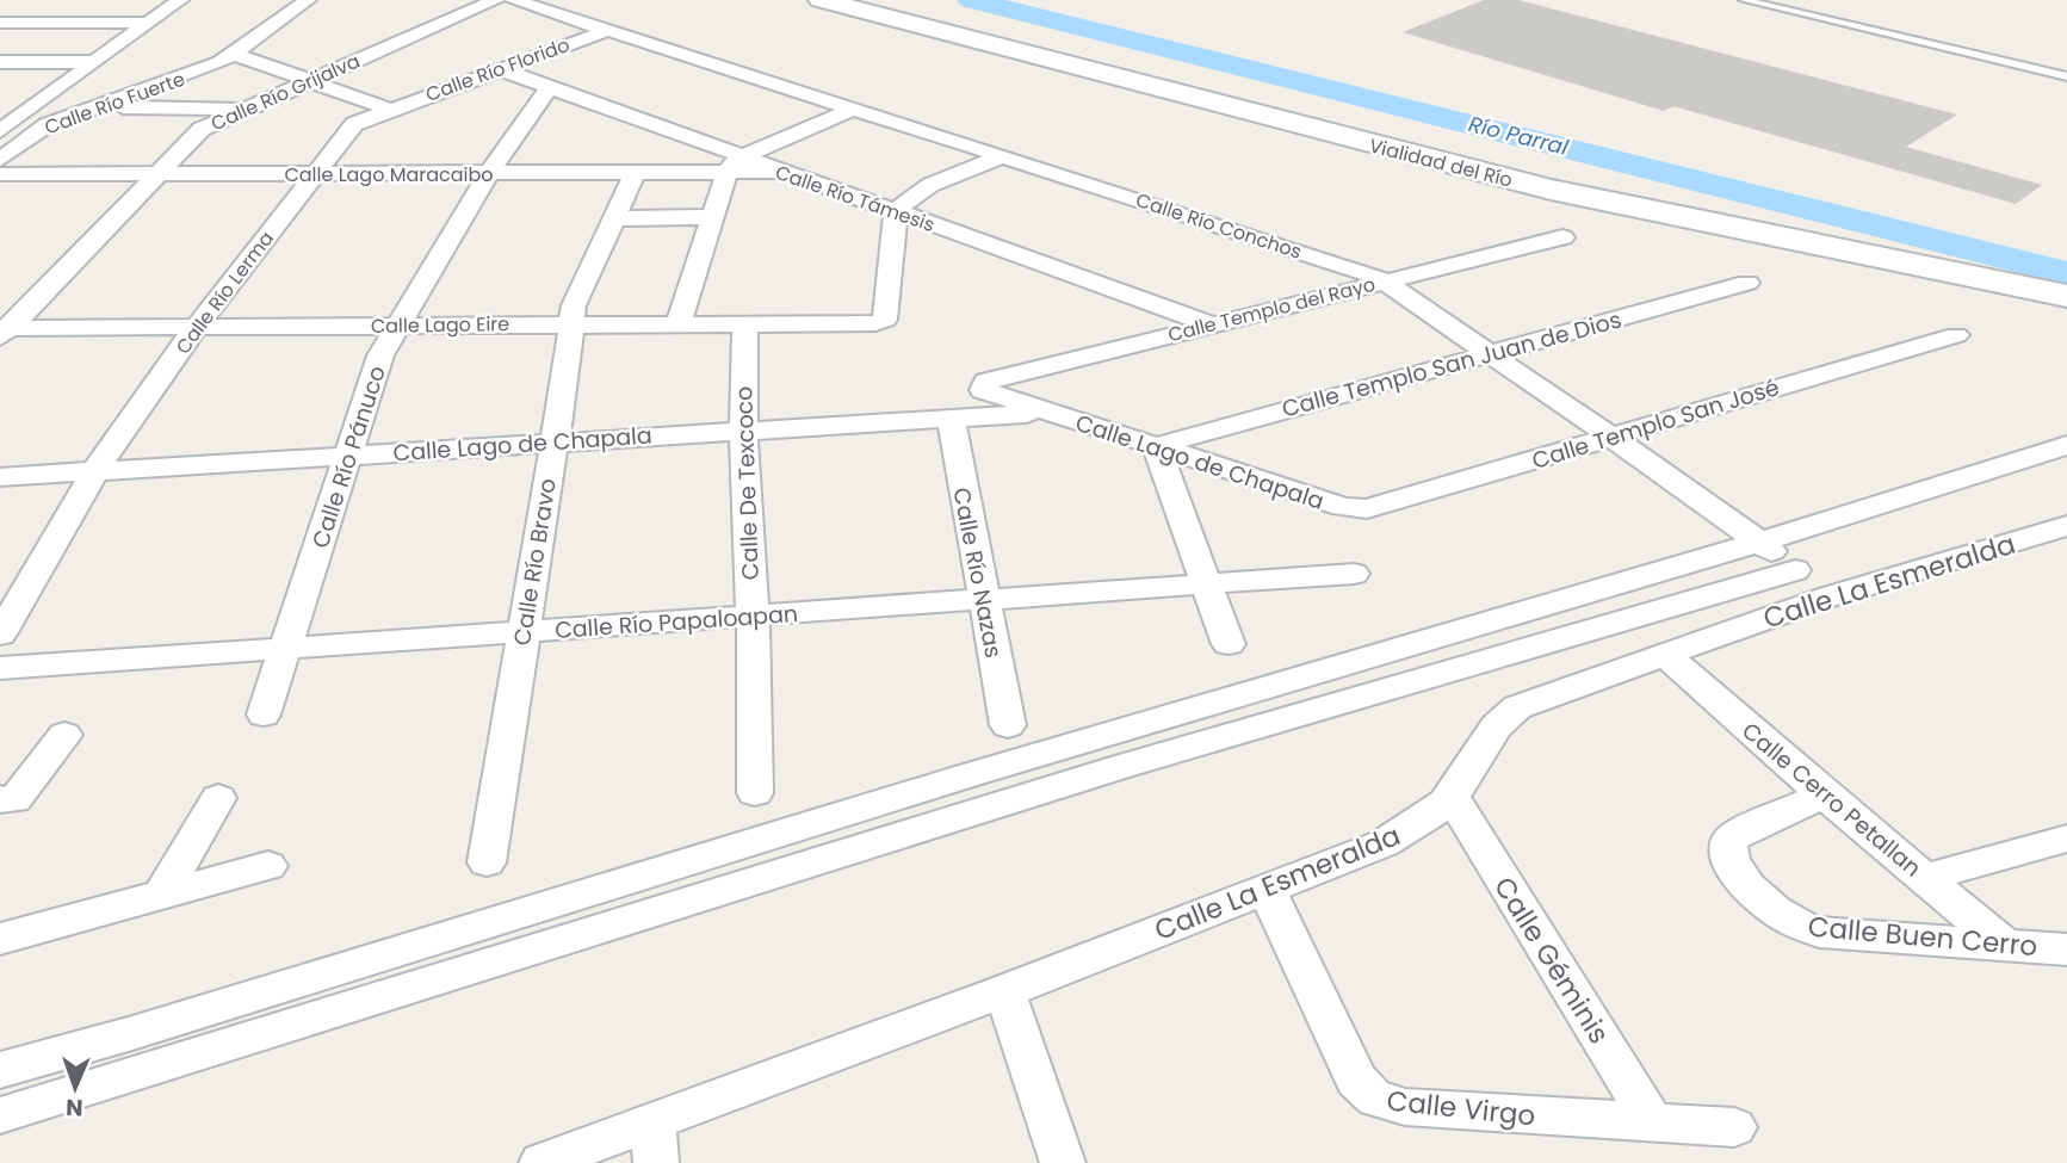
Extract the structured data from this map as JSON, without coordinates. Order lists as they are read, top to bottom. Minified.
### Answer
{"streets":{"main road":["Vialidad del Río"],"street":["Calle Río Florido","Calle Río Grijalva","Calle Río Fuerte","Calle Lago Maracaibo","Calle Río Támesis","Calle Río Conchos","Calle Río Lerma","Calle Templo del Rayo","Calle Lago Eire","Calle Templo San Juan de Dios","Calle Templo San José","Calle Lago de Chapala","Calle Río Pánuco","Calle De Texcoco","Calle Río Bravo","Calle Río Nazas","Calle La Esmeralda","Calle Río Papaloapan","Calle Cerro Petallan","Calle Buen Cerro","Calle Géminis","Calle Virgo"]},"crossings":[["Calle Río Florido","Calle Río Támesis"],["Calle Río Florido","Calle Río Conchos"],["Calle Río Florido","Calle Río Lerma"],["Calle Río Grijalva","Calle Lago Maracaibo"],["Calle Río Grijalva","Calle Lago Eire"],["Calle Lago Maracaibo","Calle Río Támesis"],["Calle Lago Maracaibo","Calle Río Lerma"],["Calle Lago Maracaibo","Calle Río Pánuco"],["Calle Lago Maracaibo","Calle Río Bravo"],["Calle Río Támesis","Calle Templo del Rayo"],["Calle Río Támesis","Calle Lago Eire"],["Calle Río Támesis","Calle Río Pánuco"],["Calle Río Conchos","Calle Templo del Rayo"],["Calle Río Conchos","Calle Templo San Juan de Dios"],["Calle Río Conchos","Calle Templo San José"],["Calle Río Conchos","Calle La Esmeralda"],["Calle Río Lerma","Calle Lago Eire"],["Calle Río Lerma","Calle Lago de Chapala"],["Calle Templo del Rayo","Calle Lago de Chapala"],["Calle Lago Eire","Calle Río Pánuco"],["Calle Lago Eire","Calle De Texcoco"],["Calle Lago Eire","Calle Río Bravo"],["Calle Templo San Juan de Dios","Calle Lago de Chapala"],["Calle Templo San José","Calle Lago de Chapala"],["Calle Lago de Chapala","Calle Río Pánuco"],["Calle Lago de Chapala","Calle De Texcoco"],["Calle Lago de Chapala","Calle Río Bravo"],["Calle Lago de Chapala","Calle Río Nazas"],["Calle Río Pánuco","Calle Río Papaloapan"],["Calle De Texcoco","Calle Río Papaloapan"],["Calle Río Bravo","Calle Río Papaloapan"],["Calle Río Nazas","Calle Río Papaloapan"],["Calle La Esmeralda","Calle Cerro Petallan"],["Calle La Esmeralda","Calle Géminis"],["Calle La Esmeralda","Calle Virgo"],["Calle Cerro Petallan","Calle Buen Cerro"],["Calle Géminis","Calle Virgo"]],"water":["Río Parral"],"north":"bottom"}
